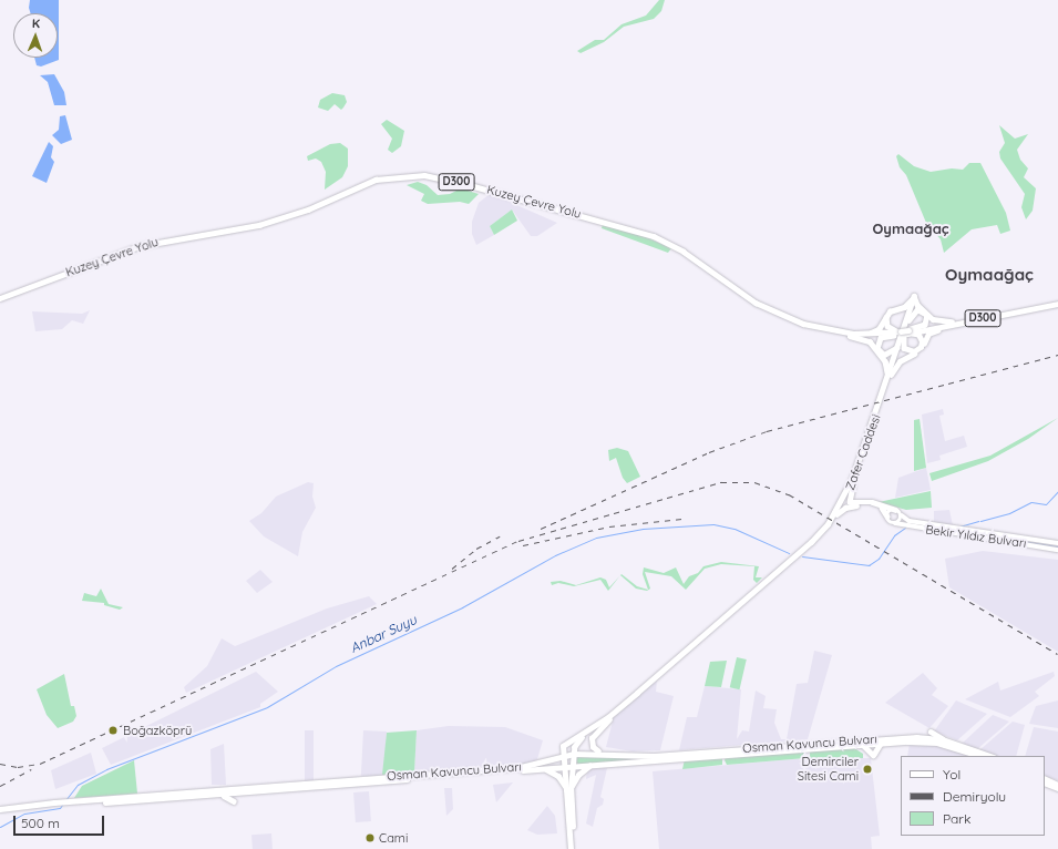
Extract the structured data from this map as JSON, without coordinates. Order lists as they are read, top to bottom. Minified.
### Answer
{"streets":{"highway":["D300","Kuzey Çevre Yolu","Zafer Caddesi","Osman Kavuncu Bulvarı"],"main road":["Bekir Yıldız Bulvarı"]},"crossings":[["Kuzey Çevre Yolu","Zafer Caddesi"]],"districts":["Oymaağaç","Oymaağaç"],"water":["Anbar Suyu"],"places":["Boğazköprü","Demirciler Sitesi Cami","Cami"],"legend":["Yol","Demiryolu","Park"],"scale_bar":"500 m","north":"top"}
